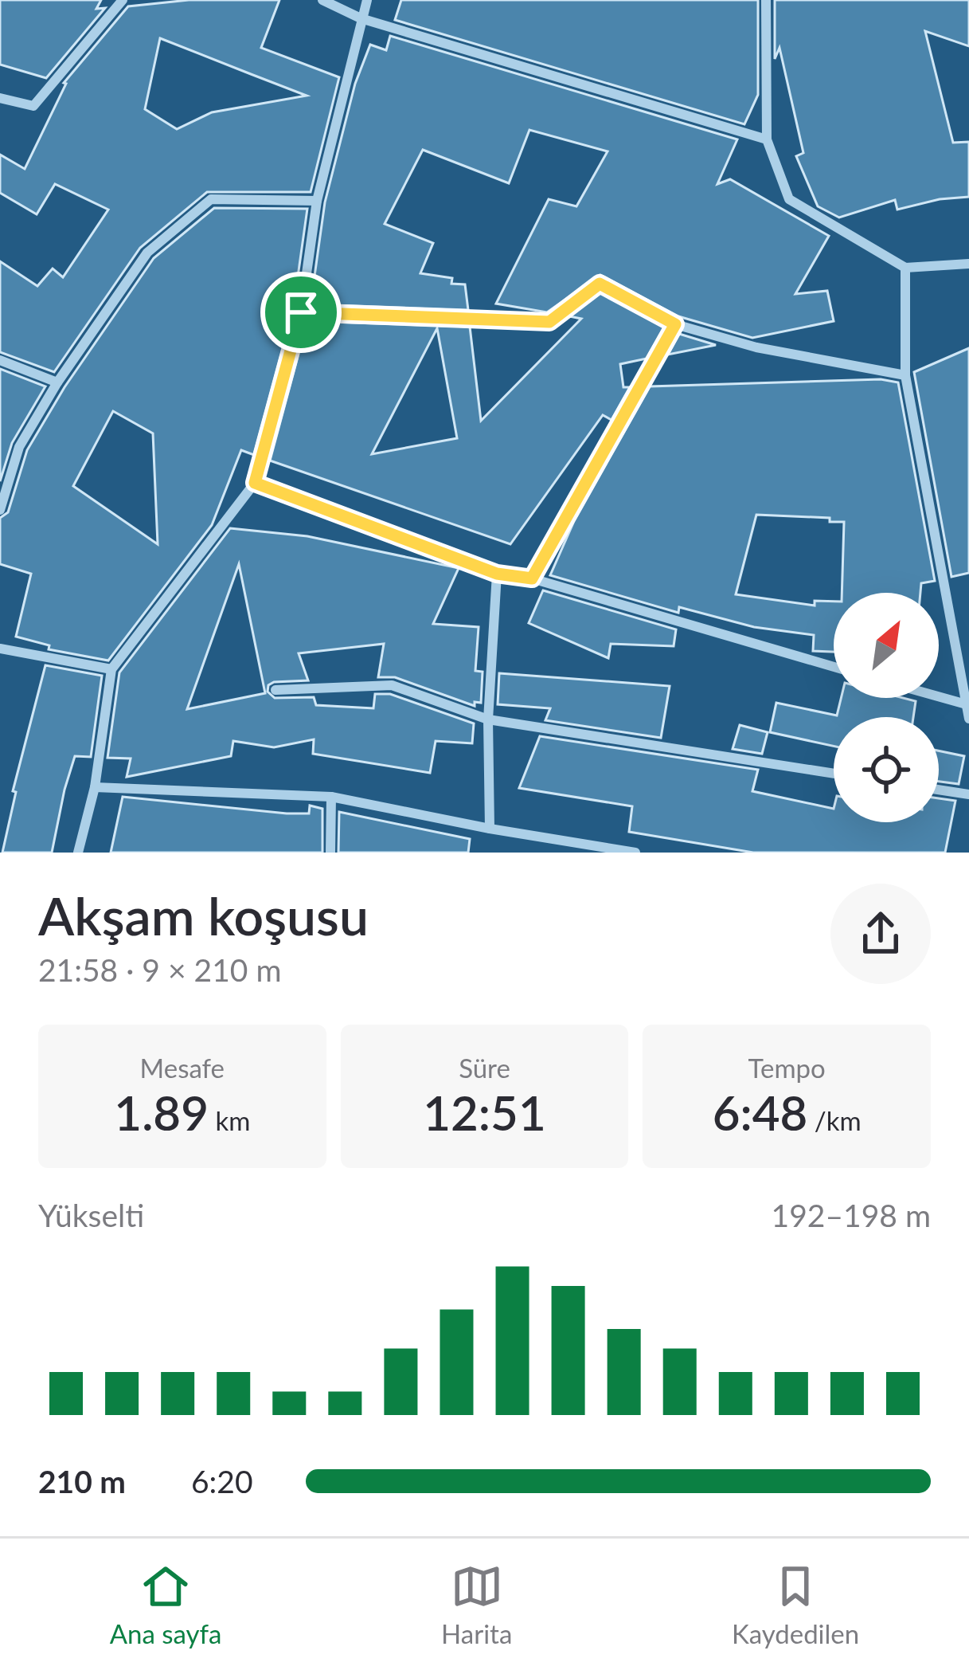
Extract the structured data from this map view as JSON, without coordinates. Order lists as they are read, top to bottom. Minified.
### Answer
{"north":"top right","page":{"heading":["Akşam koşusu","21:58 · 9 × 210 m"],"stats":[["Mesafe","1.89 km"],["Süre","12:51"],["Tempo","6:48 /km"]],"chart":["Yükselti","192–198 m"],"list":[{"name":"210 m","note":"6:20"}],"tabs":["Ana sayfa","Harita","Kaydedilen"]}}
